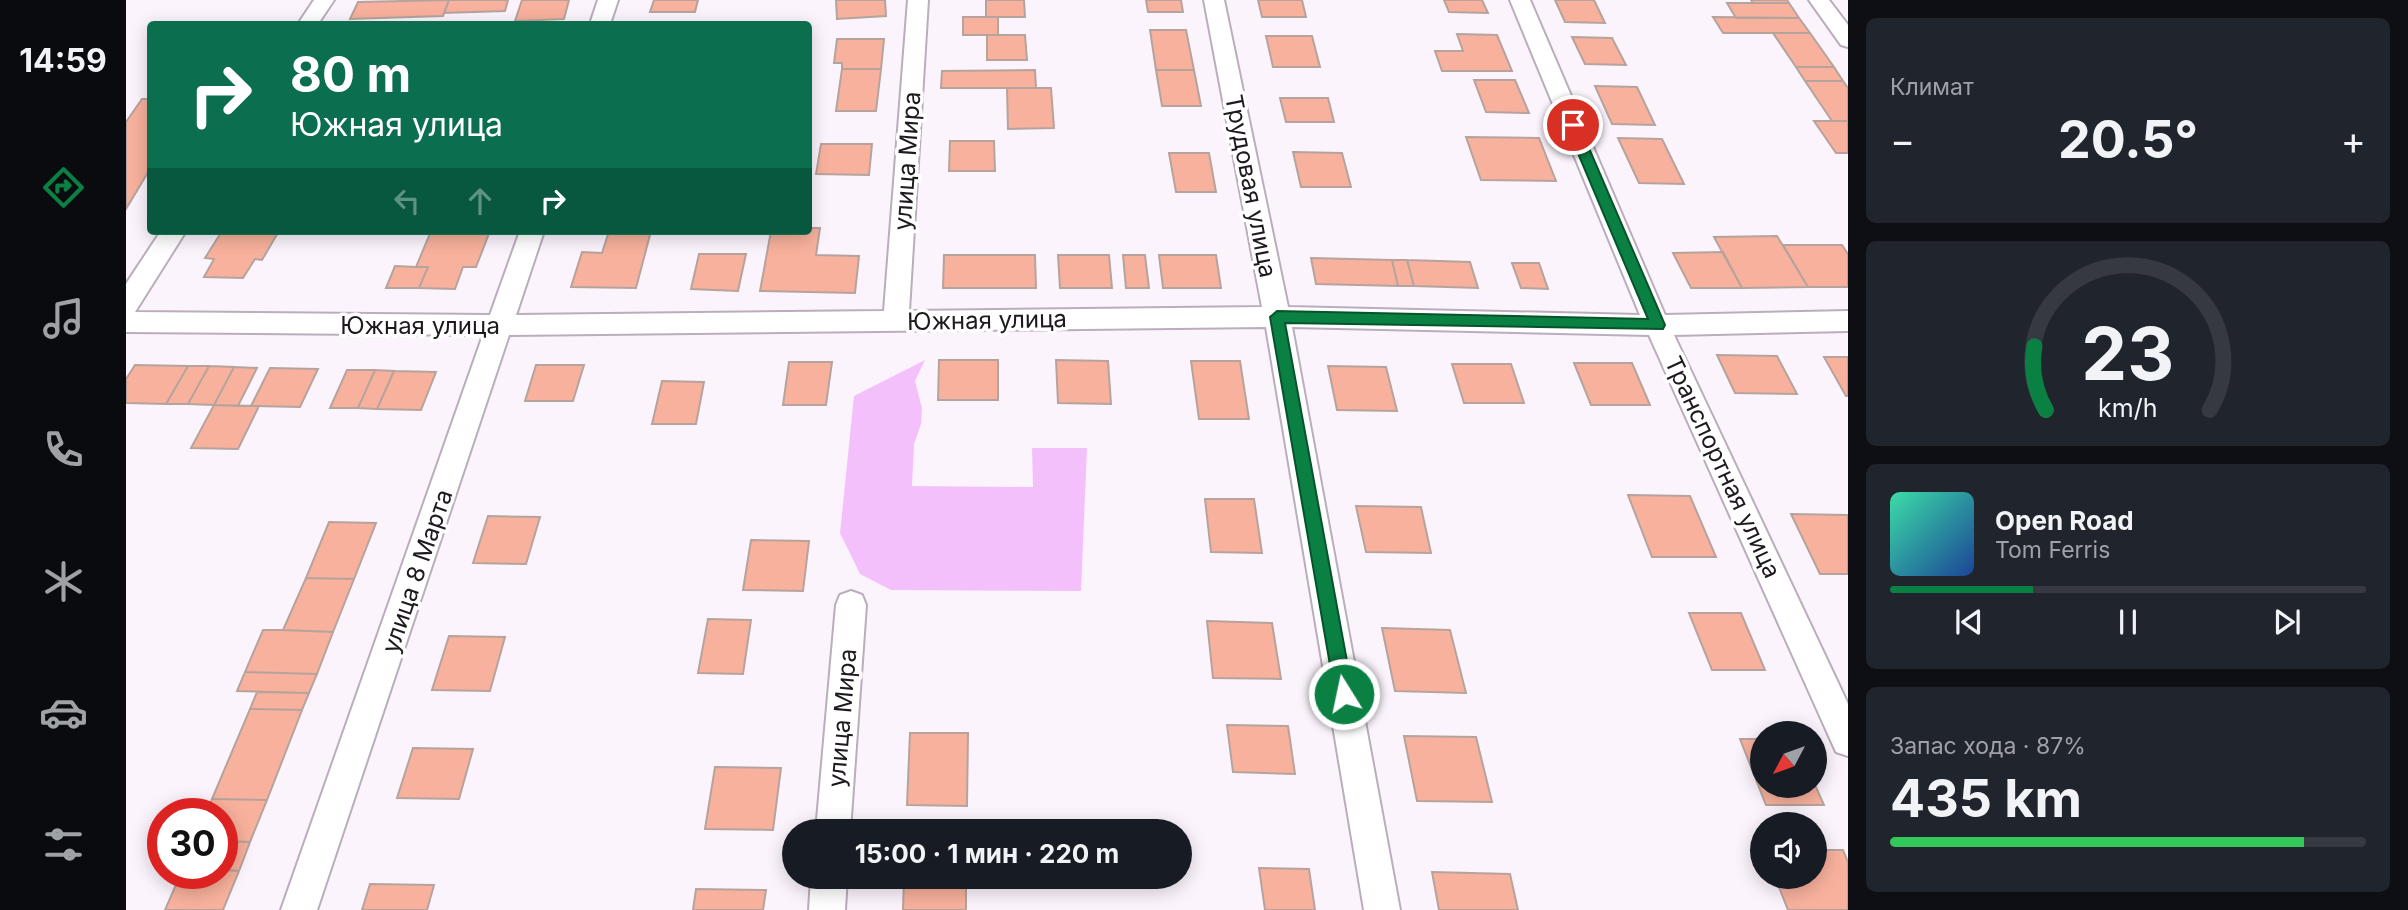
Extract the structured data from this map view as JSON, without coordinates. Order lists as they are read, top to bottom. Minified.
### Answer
{"streets":{"street":["улица Мира","Трудовая улица","Южная улица","Транспортная улица","улица 8 Марта"]},"crossings":[["улица Мира","Южная улица"],["Трудовая улица","Южная улица"],["Южная улица","Транспортная улица"],["Южная улица","улица 8 Марта"]],"north":"bottom left","page":{"tabs":"14:59","tile":["Климат",["Запас хода · 87%","435 km"]],"turn":["80 m","Южная улица"],"heat":["−","20.5°","+"],"song":["Open Road","Tom Ferris"],"limit":"30","trip":"15:00 · 1 мин · 220 m","gauge":["23","km/h"]}}
